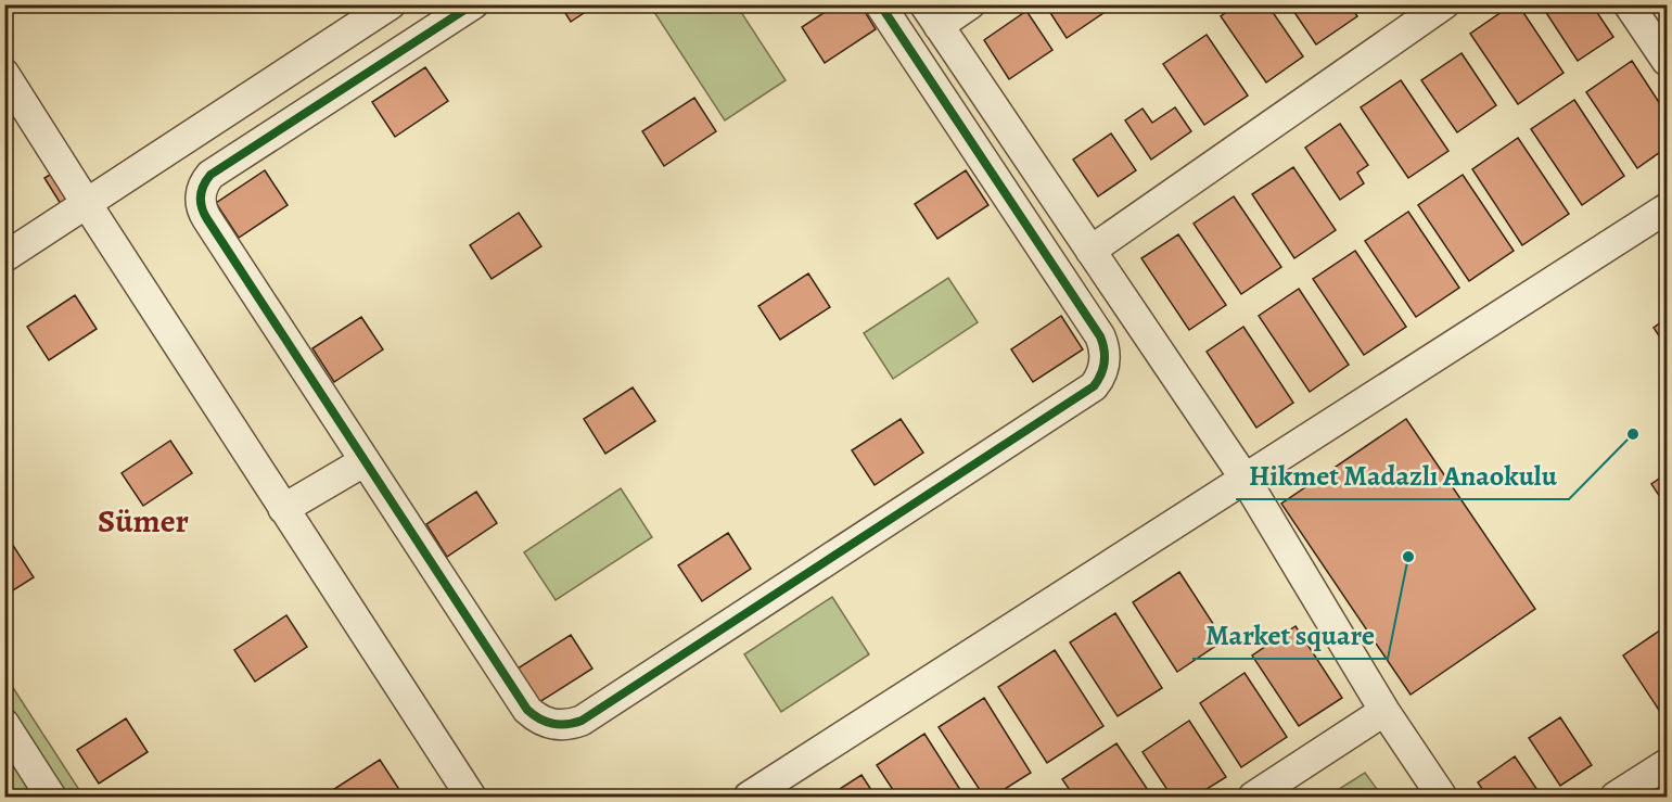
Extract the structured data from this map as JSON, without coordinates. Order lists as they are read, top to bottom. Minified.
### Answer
{"districts":["Sümer"],"places":["Hikmet Madazlı Anaokulu","Market square"]}
